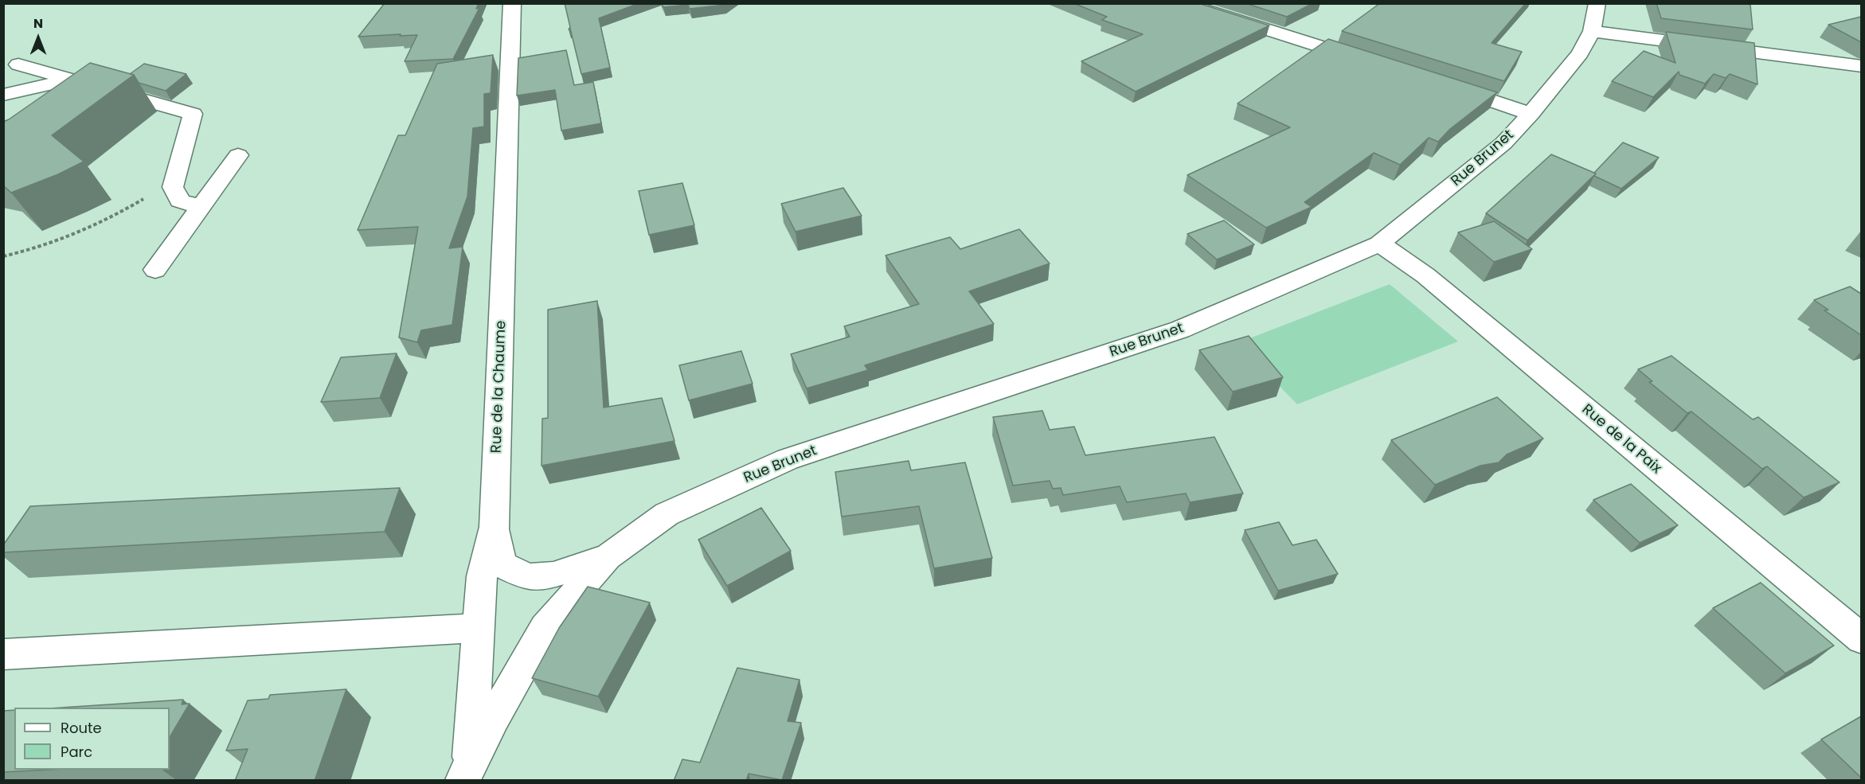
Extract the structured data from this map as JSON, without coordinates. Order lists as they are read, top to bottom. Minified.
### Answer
{"streets":{"street":["Rue Brunet","Rue de la Chaume","Rue de la Paix"]},"crossings":[["Rue Brunet","Rue de la Chaume"],["Rue Brunet","Rue de la Paix"]],"legend":["Route","Parc"],"north":"top"}
